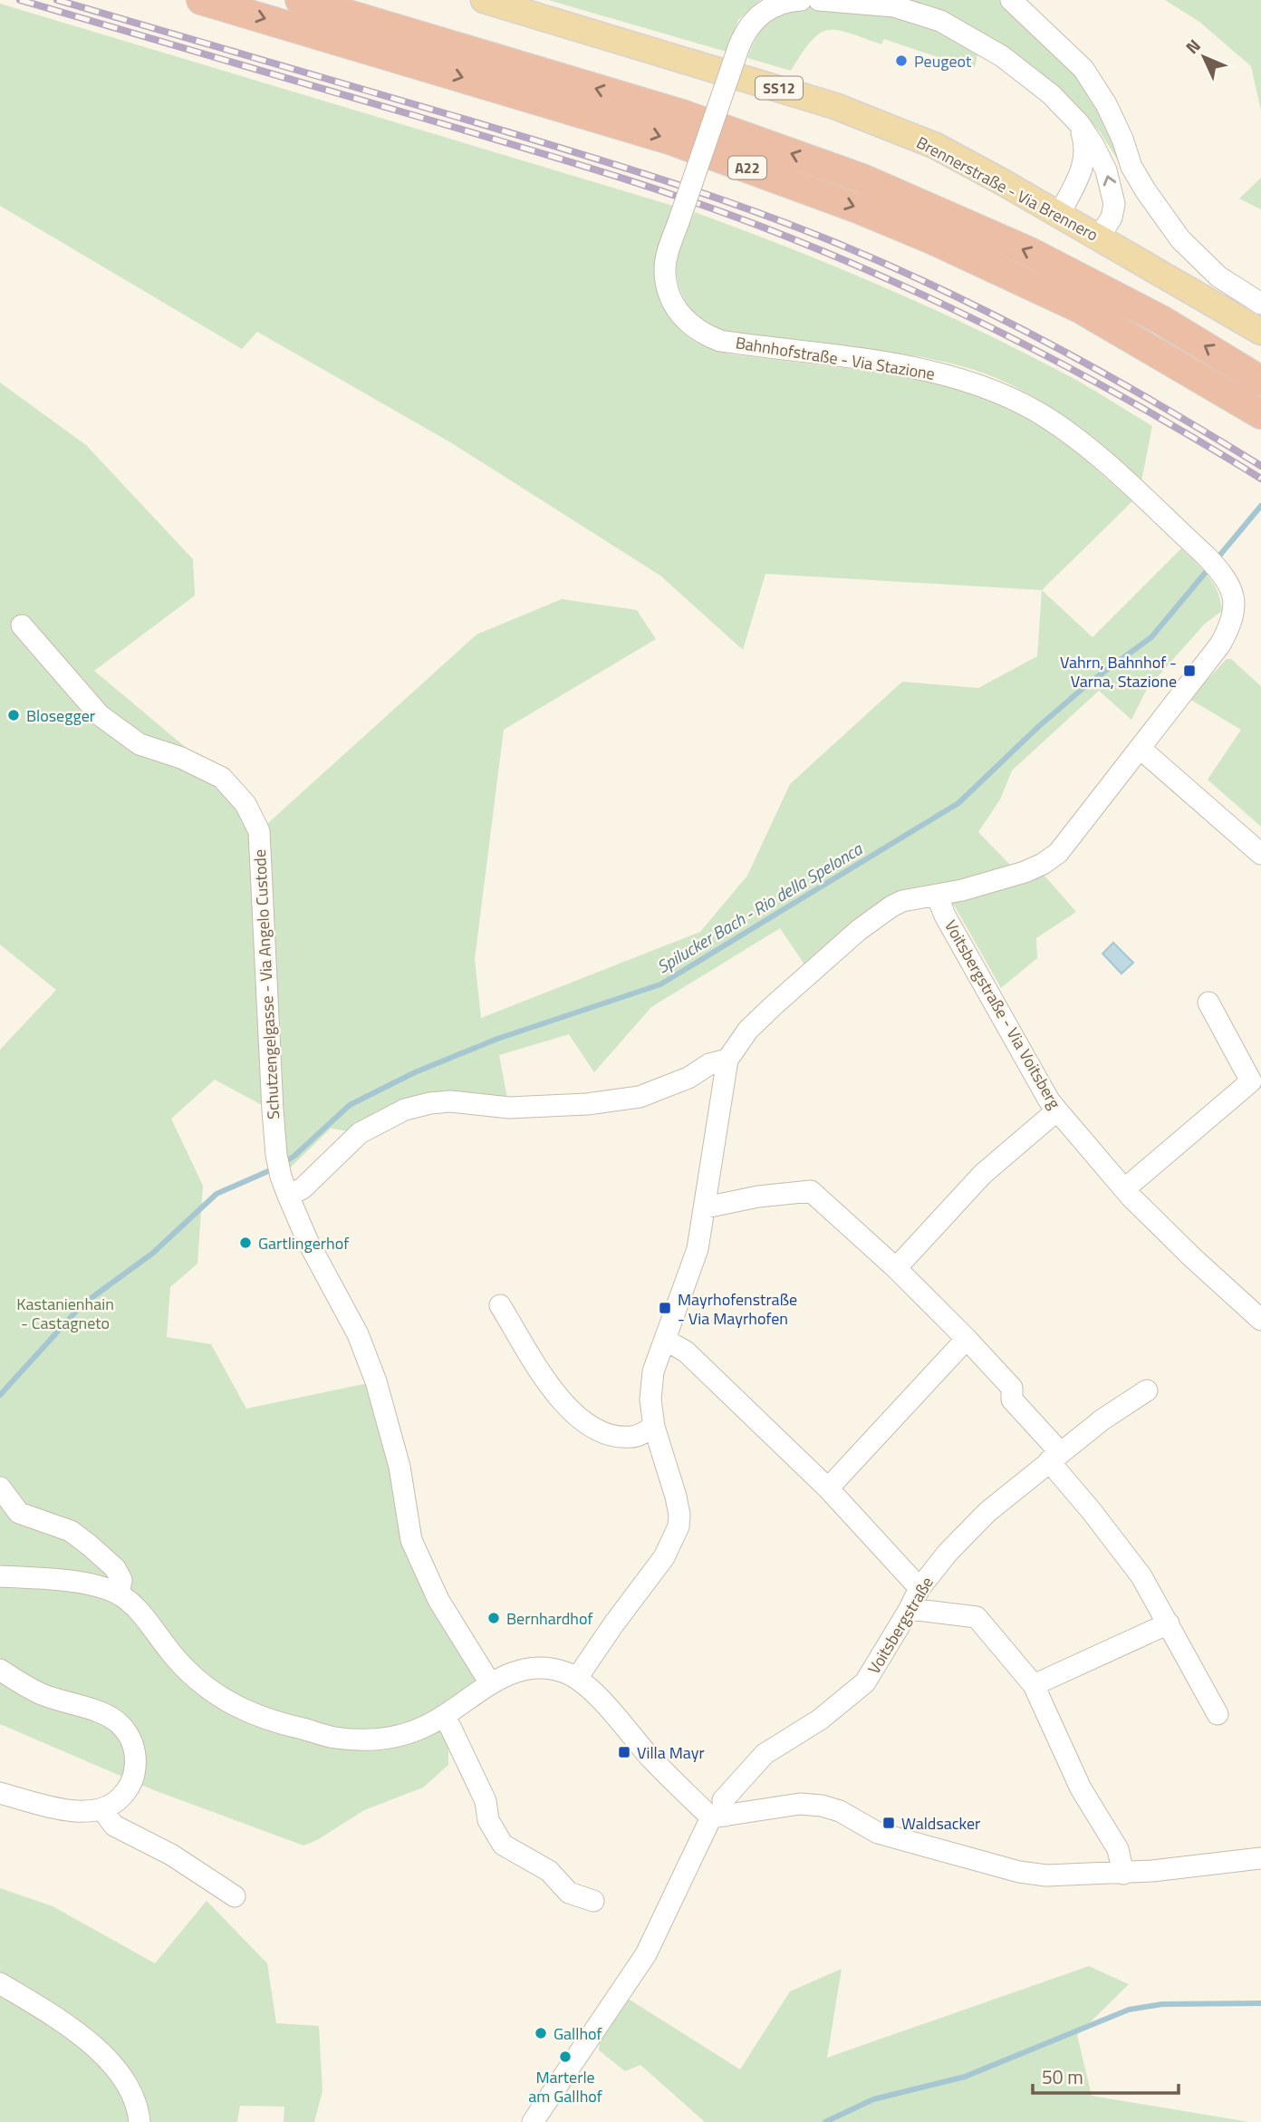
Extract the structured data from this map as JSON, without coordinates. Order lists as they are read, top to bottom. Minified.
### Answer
{"streets":{"highway":["A22"],"main road":["SS12","Brennerstraße - Via Brennero"],"street":["Bahnhofstraße - Via Stazione","Schutzengelgasse - Via Angelo Custode","Voitsbergstraße - Via Voitsberg","Voitsbergstraße"]},"crossings":[["Bahnhofstraße - Via Stazione","Voitsbergstraße - Via Voitsberg"]],"water":["Spilucker Bach - Rio della Spelonca"],"parks":["Kastanienhain - Castagneto"],"places":{"other":["Peugeot","Blosegger","Gartlingerhof","Bernhardhof","Gallhof","Marterle am Gallhof"],"transit":["Vahrn, Bahnhof - Varna, Stazione","Mayrhofenstraße - Via Mayrhofen","Villa Mayr","Waldsacker"]},"scale_bar":"50 m","north":"top left"}
